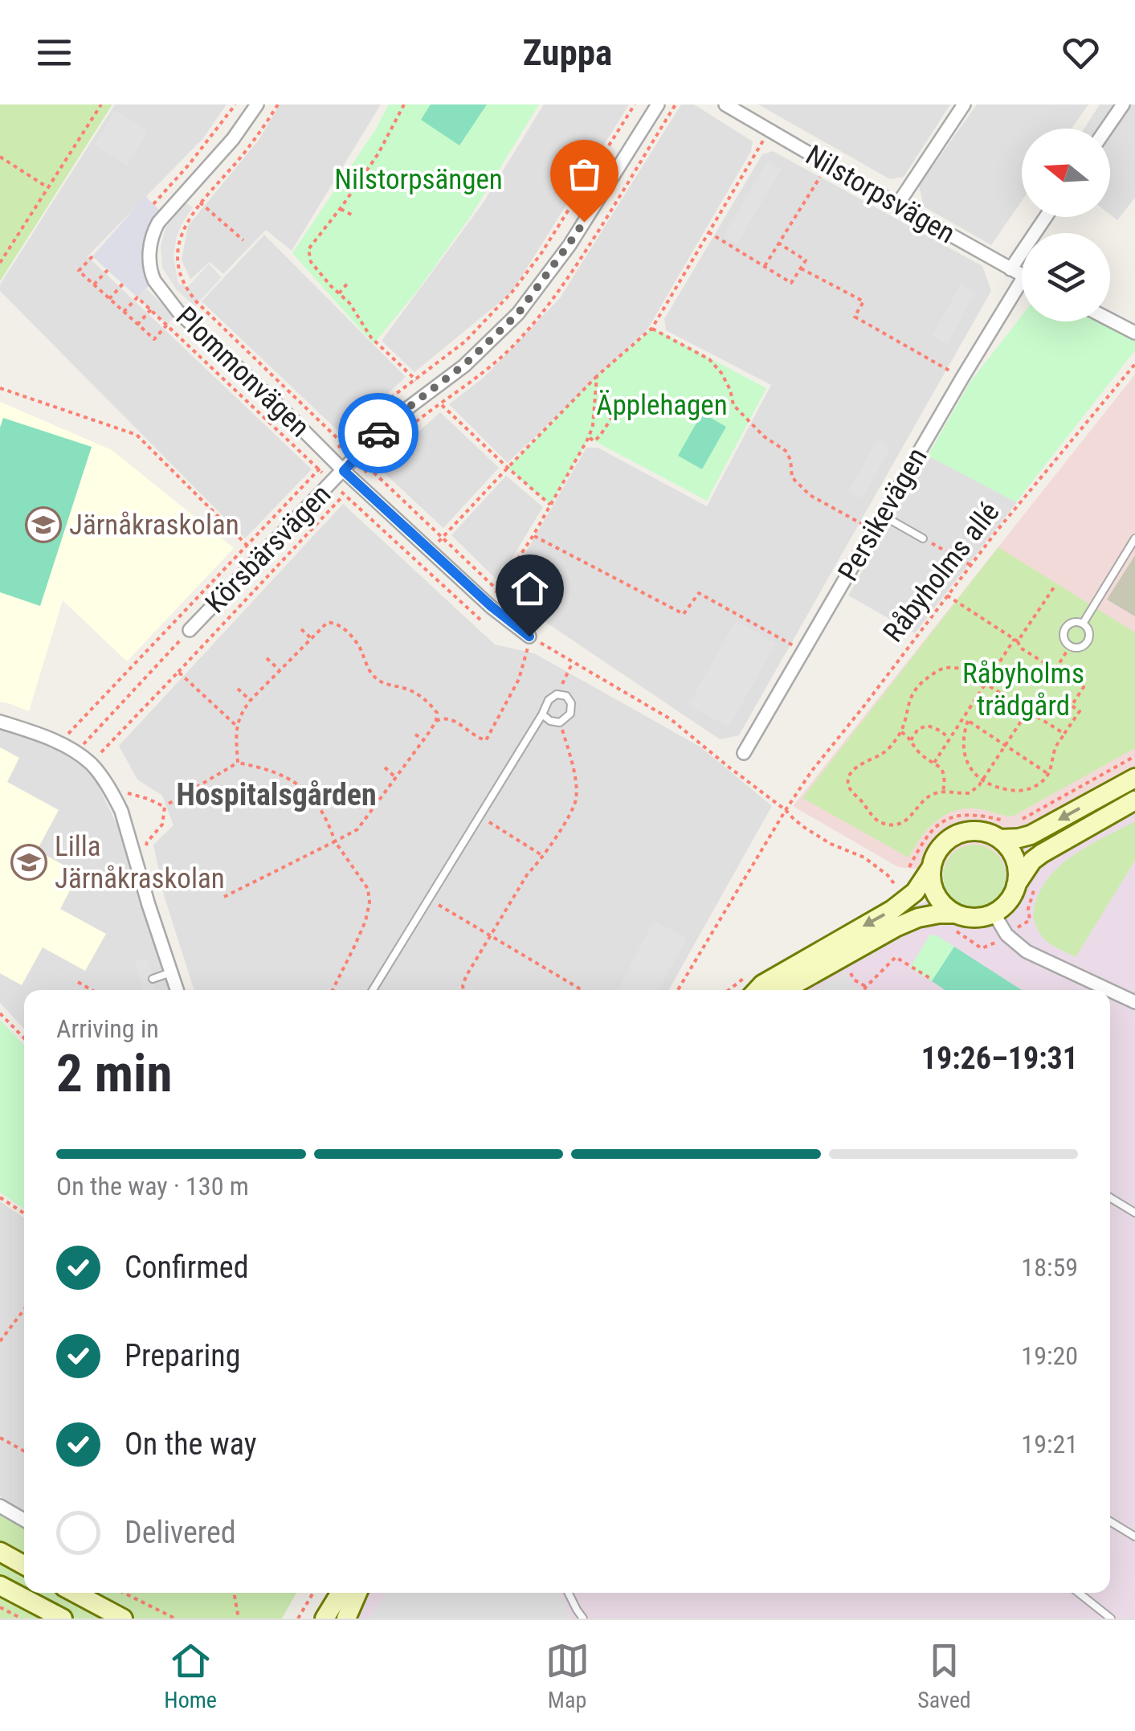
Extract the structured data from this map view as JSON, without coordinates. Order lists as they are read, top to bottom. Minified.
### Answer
{"streets":{"street":["Nilstorpsvägen","Plommonvägen","Persikevägen","Körsbärsvägen"],"path":["Råbyholms allé"]},"crossings":[["Plommonvägen","Körsbärsvägen"]],"districts":["Hospitalsgården"],"parks":["Nilstorpsängen","Äpplehagen","Råbyholms trädgård"],"places":{"school or university":["Järnåkraskolan","Lilla Järnåkraskolan"]},"north":"left","page":{"header":"Zuppa","heading":["2 min","Arriving in","19:26–19:31"],"bar":"On the way · 130 m","list":[["Confirmed","18:59"],["Preparing","19:20"],["On the way","19:21"],"Delivered"],"tabs":["Home","Map","Saved"]}}
